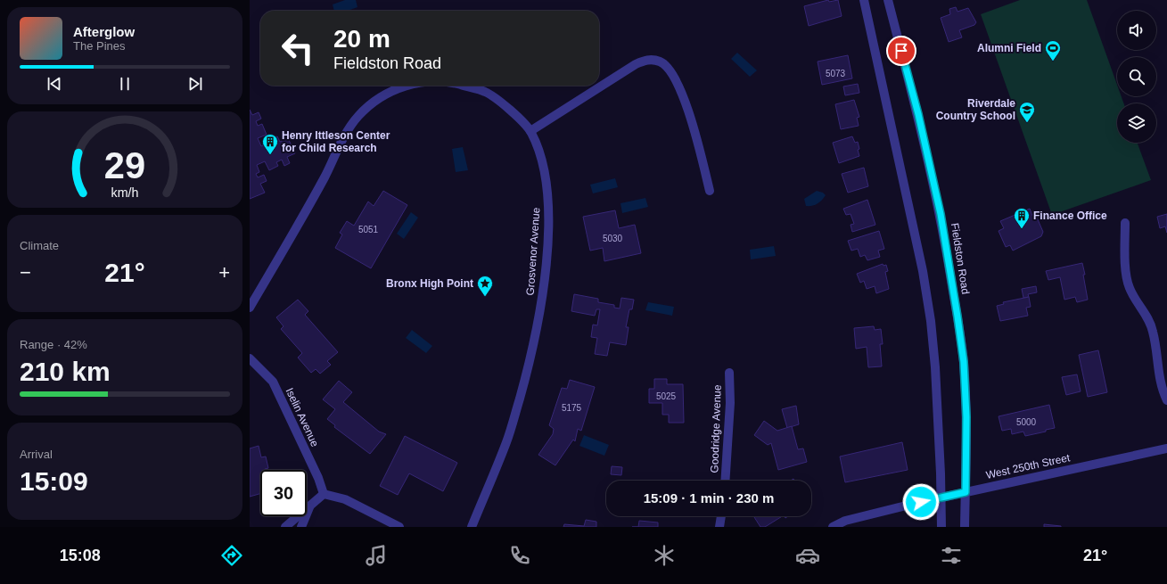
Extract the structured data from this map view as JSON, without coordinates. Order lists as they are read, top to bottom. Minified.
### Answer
{"streets":{"street":["Grosvenor Avenue","Fieldston Road","Iselin Avenue","Goodridge Avenue","West 250th Street"]},"crossings":[["Fieldston Road","West 250th Street"]],"places":{"sports":["Alumni Field"],"school or university":["Riverdale Country School"],"building":["Henry Ittleson Center for Child Research","Finance Office"],"place":["Bronx High Point"]},"house_numbers":["5073","5051","5030","5025","5175","5000"],"page":{"turn":["20 m","Fieldston Road"],"song":["Afterglow","The Pines"],"tile":["Climate",["Range · 42%","210 km"],["Arrival","15:09"]],"heat":["−","21°","+"],"limit":"30","trip":"15:09 · 1 min · 230 m","tabs":["15:08","21°"],"gauge":["29","km/h"]}}
